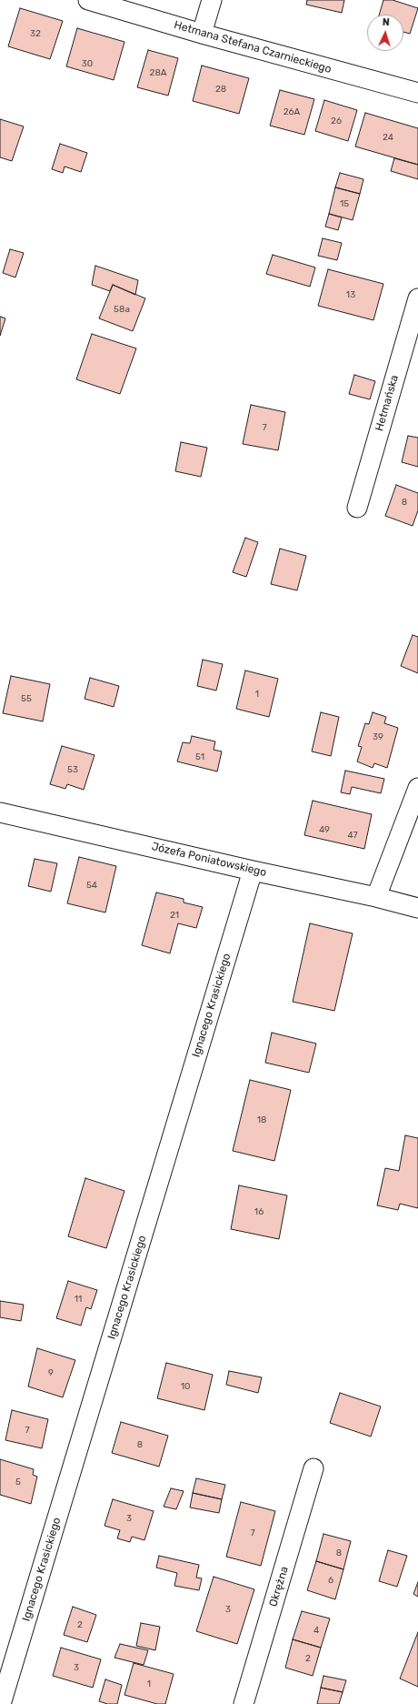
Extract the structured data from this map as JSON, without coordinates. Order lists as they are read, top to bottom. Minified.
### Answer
{"streets":{"street":["Hetmana Stefana Czarnieckiego","Hetmańska","Józefa Poniatowskiego","Ignacego Krasickiego","Okrężna"]},"crossings":[["Józefa Poniatowskiego","Ignacego Krasickiego"]],"house_numbers":["32","30","28A","28","26A","26","24","15","13","58a","7","8","1","55","39","51","53","49","47","54","21","18","16","11","9","10","7","8","5","3","7","8","6","3","2","4","2","3","1"],"north":"top"}
